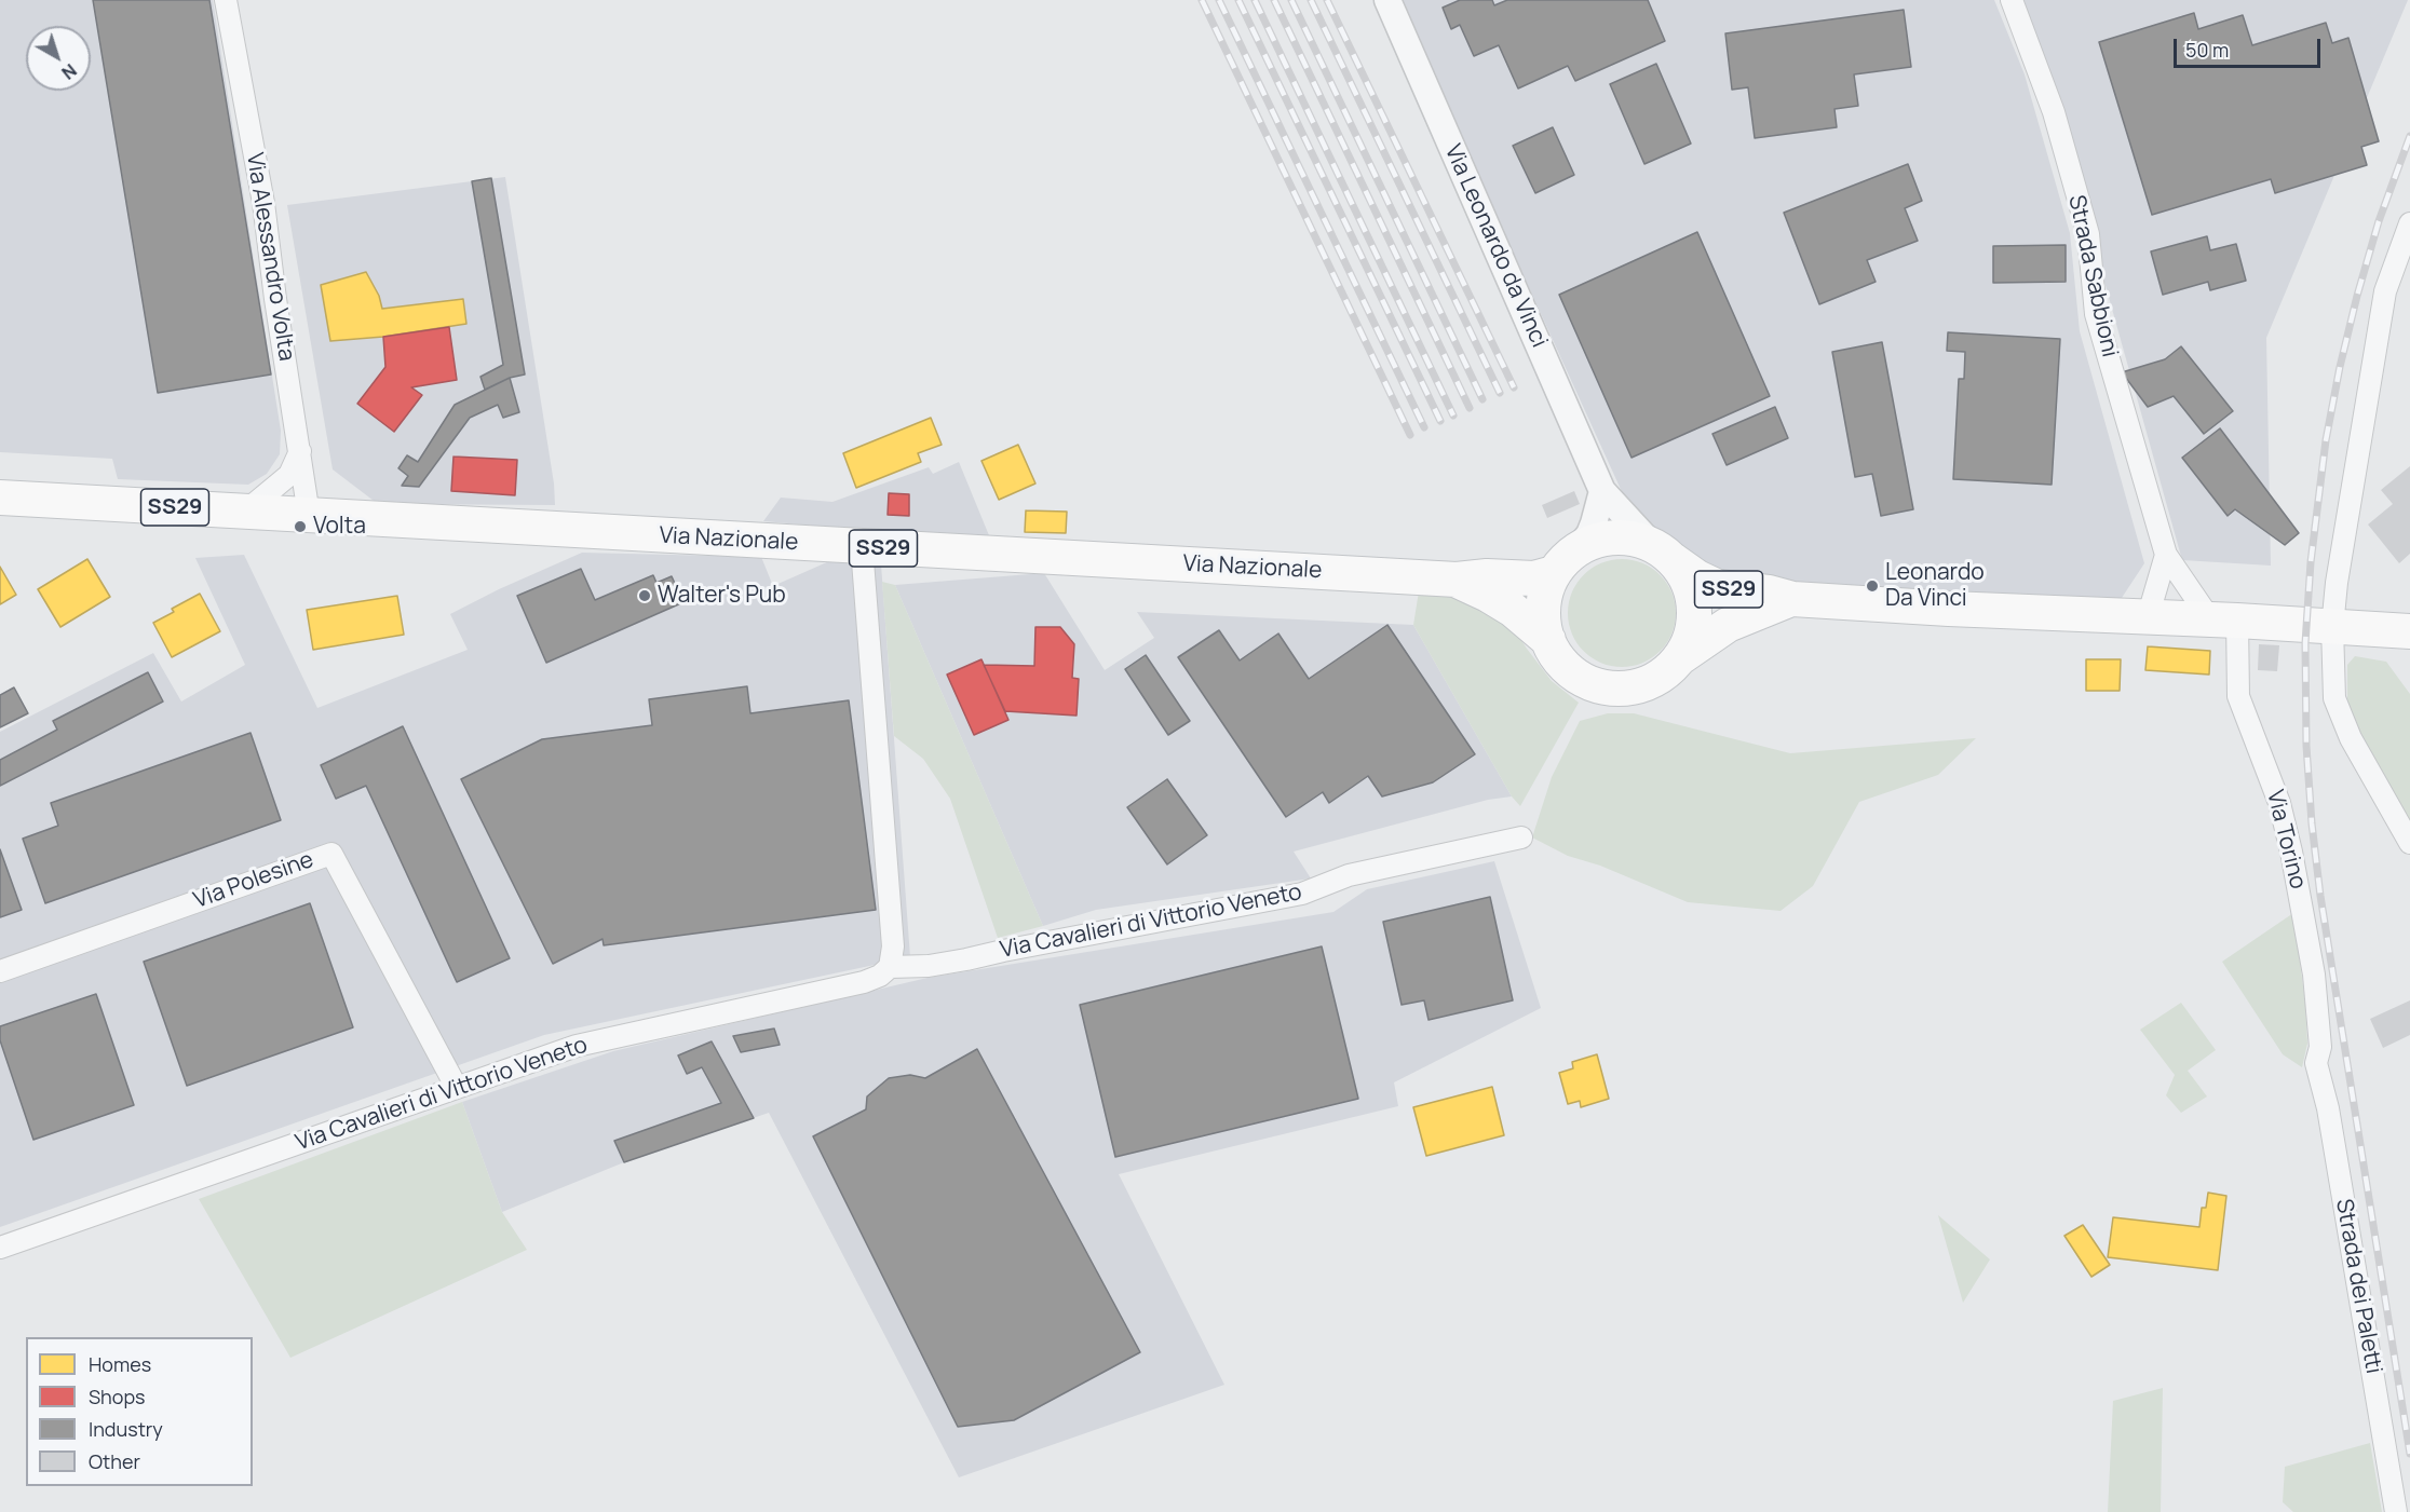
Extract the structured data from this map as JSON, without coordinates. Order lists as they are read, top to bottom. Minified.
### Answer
{"streets":{"main road":["SS29","Via Nazionale"],"street":["Via Leonardo da Vinci","Via Alessandro Volta","Strada Sabbioni","Via Torino","Via Polesine","Via Cavalieri di Vittorio Veneto","Strada dei Paletti"]},"crossings":[["Via Leonardo da Vinci","SS29"],["Via Leonardo da Vinci","Via Nazionale"],["Via Alessandro Volta","Via Nazionale"],["Strada Sabbioni","SS29"],["Strada Sabbioni","Via Torino"],["SS29","Via Nazionale"],["SS29","Via Torino"],["Via Torino","Strada dei Paletti"],["Via Polesine","Via Cavalieri di Vittorio Veneto"]],"places":["Volta","Leonardo Da Vinci","Walter's Pub"],"legend":["Homes","Shops","Industry","Other"],"scale_bar":"50 m","north":"bottom right"}
